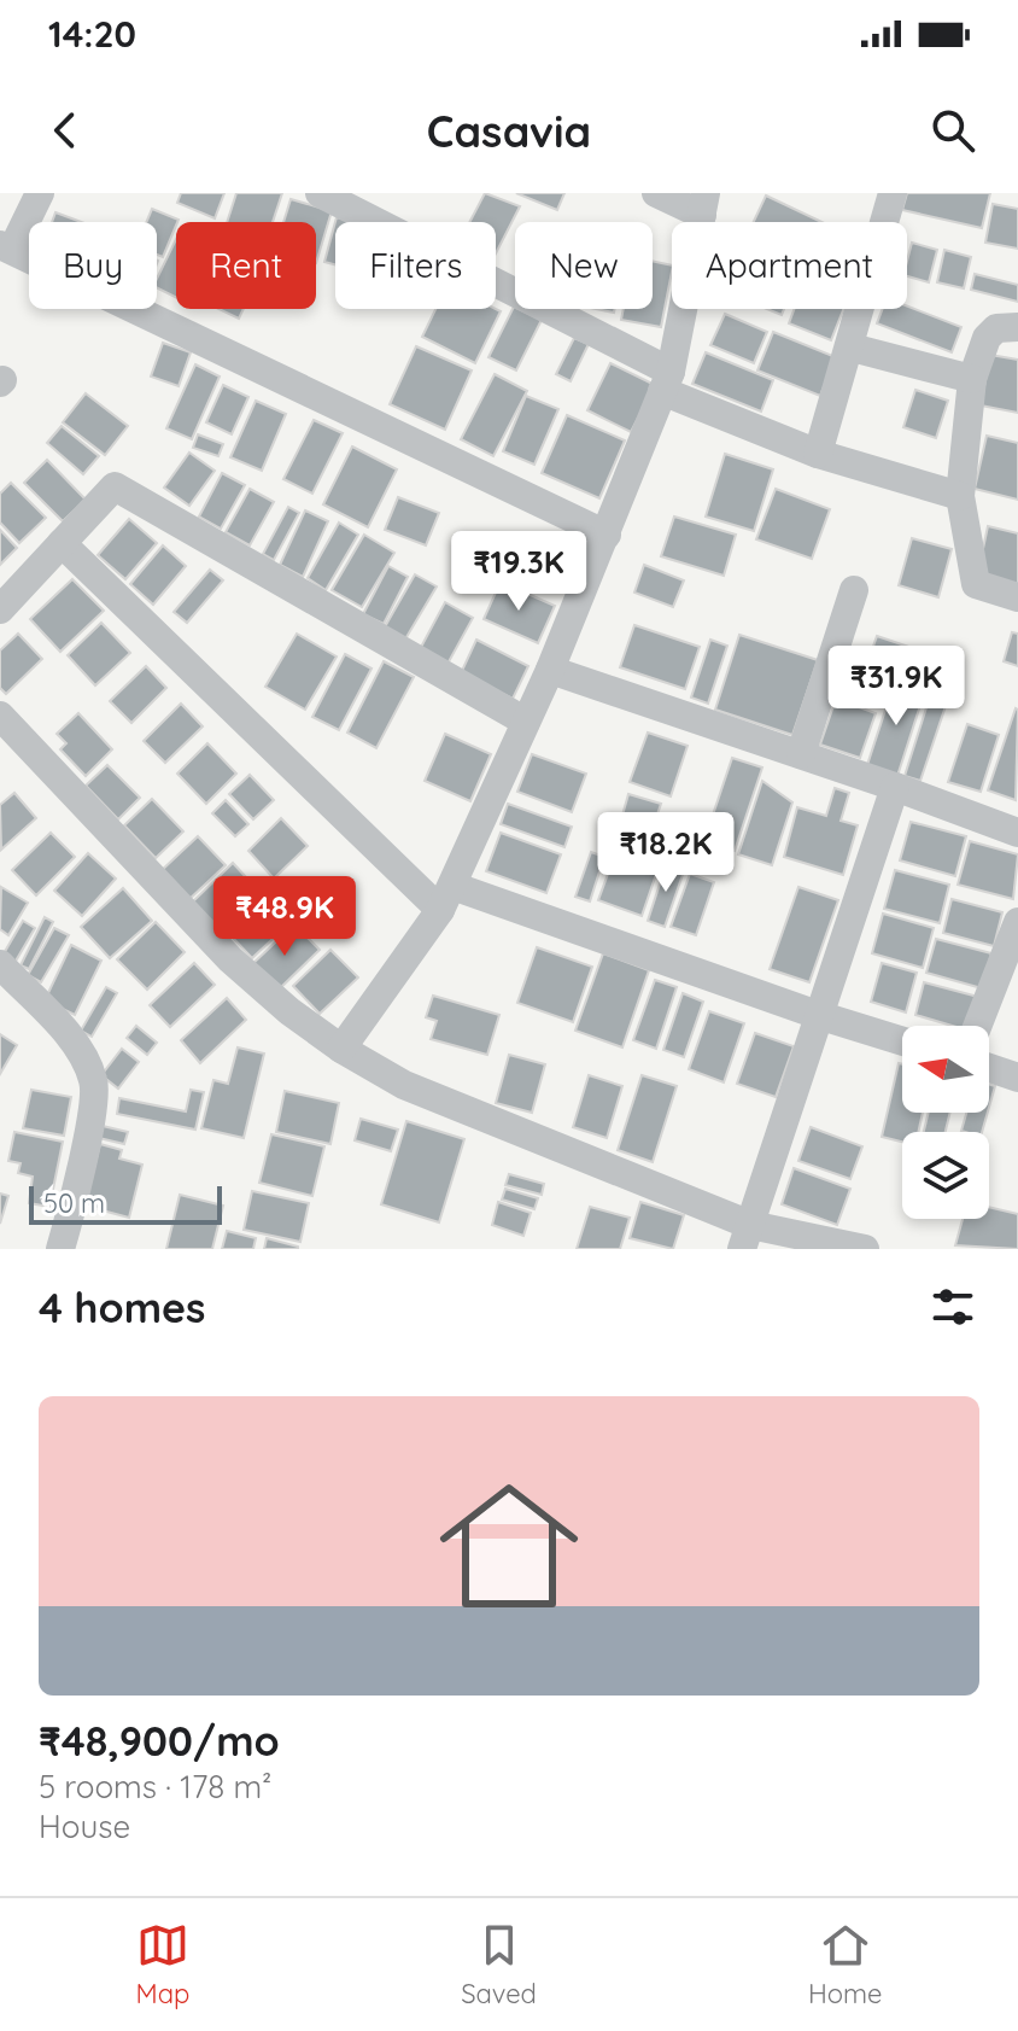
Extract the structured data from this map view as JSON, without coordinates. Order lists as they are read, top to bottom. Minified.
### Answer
{"scale_bar":"50 m","north":"left","page":{"status":"14:20","header":"Casavia","chip":["Buy","Rent","Filters","New","Apartment"],"price":["₹19.3K","₹31.9K","₹18.2K","₹48.9K"],"scale":"50 m","heading":"4 homes","list":[{"name":"₹48,900/mo","note":"5 rooms · 178 m² · House"}],"tabs":["Map","Saved","Home"]}}
